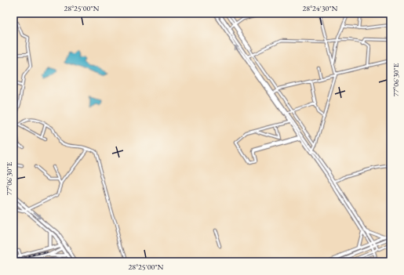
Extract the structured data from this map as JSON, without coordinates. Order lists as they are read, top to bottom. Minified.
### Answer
{"coordinates":["28°25'00\"N","28°24'30\"N","77°06'30\"E"]}
